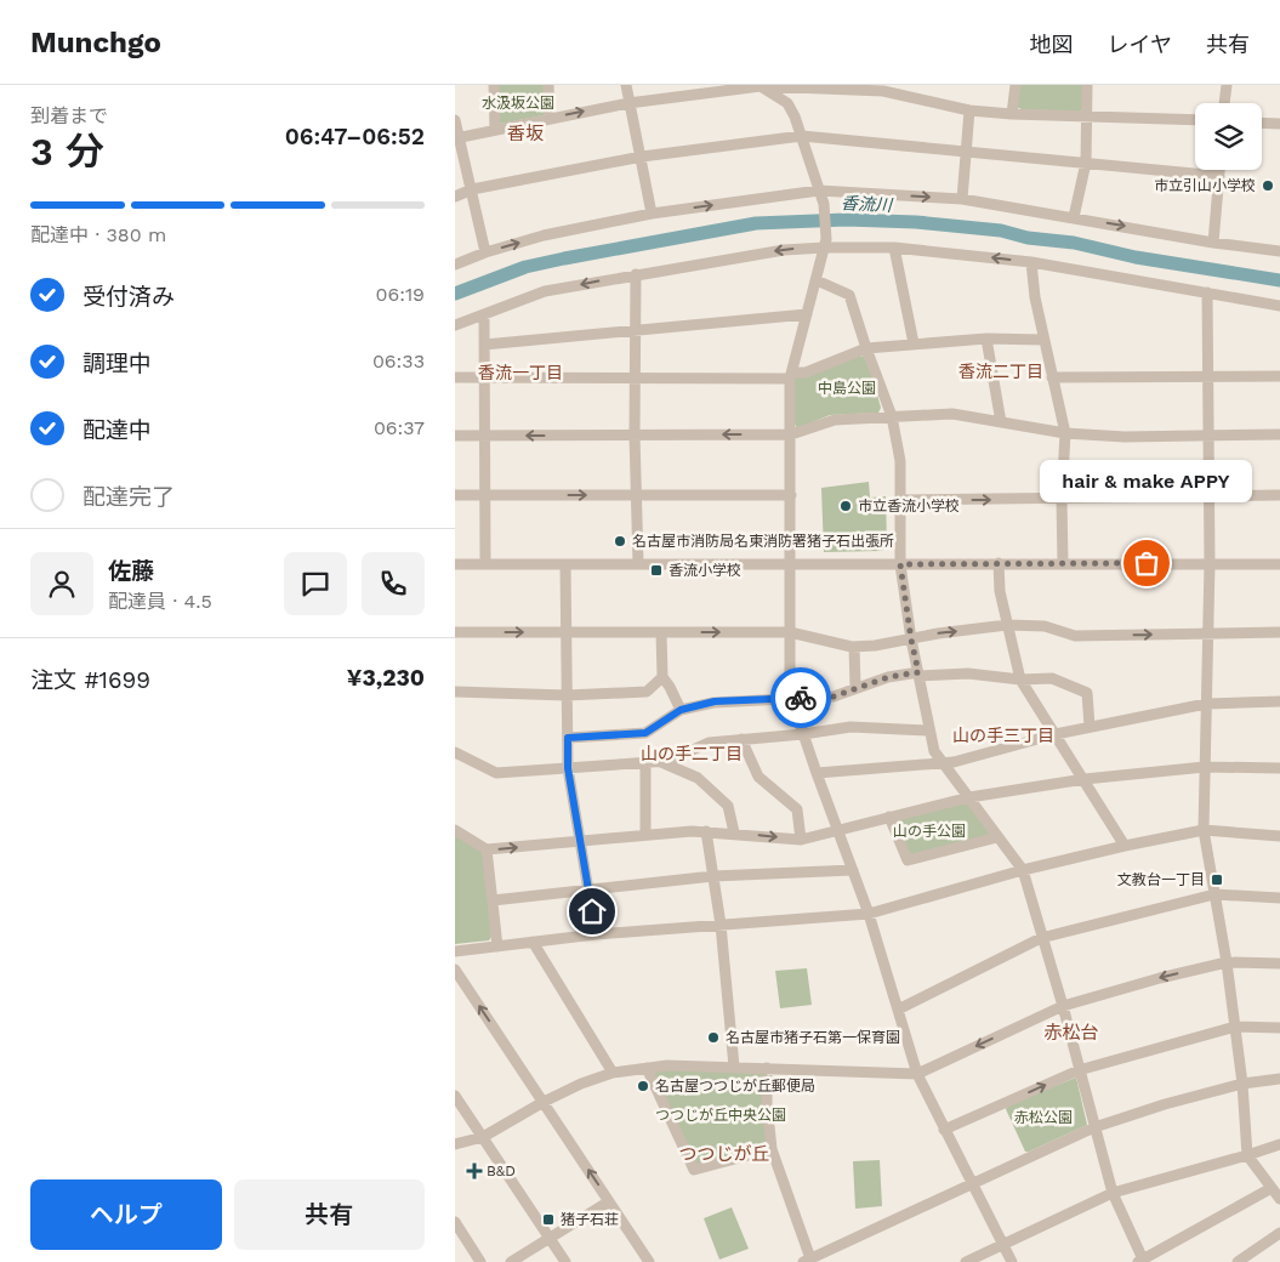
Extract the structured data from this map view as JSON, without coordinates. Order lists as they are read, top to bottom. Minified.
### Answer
{"districts":["香坂","香流二丁目","香流一丁目","山の手三丁目","山の手二丁目","赤松台","つつじが丘"],"water":["香流川"],"parks":["水汲坂公園","中島公園","山の手公園","つつじが丘中央公園","赤松公園"],"places":{"other":["市立引山小学校","市立香流小学校","名古屋市消防局名東消防署猪子石出張所","hair & make APPY","名古屋市猪子石第一保育園","名古屋つつじが丘郵便局"],"transit":["香流小学校","文教台一丁目","猪子石荘"],"health":["B&D"]},"page":{"header":"Munchgo","nav":["地図","レイヤ","共有"],"heading":["3 分","到着まで","06:47–06:52"],"panel":["佐藤","配達員 · 4.5","注文 #1699","¥3,230"],"bar":"配達中 · 380 m","list":[["受付済み","06:19"],["調理中","06:33"],["配達中","06:37"],"配達完了"],"bubble":"hair & make APPY","buttons":["ヘルプ","共有"]}}
